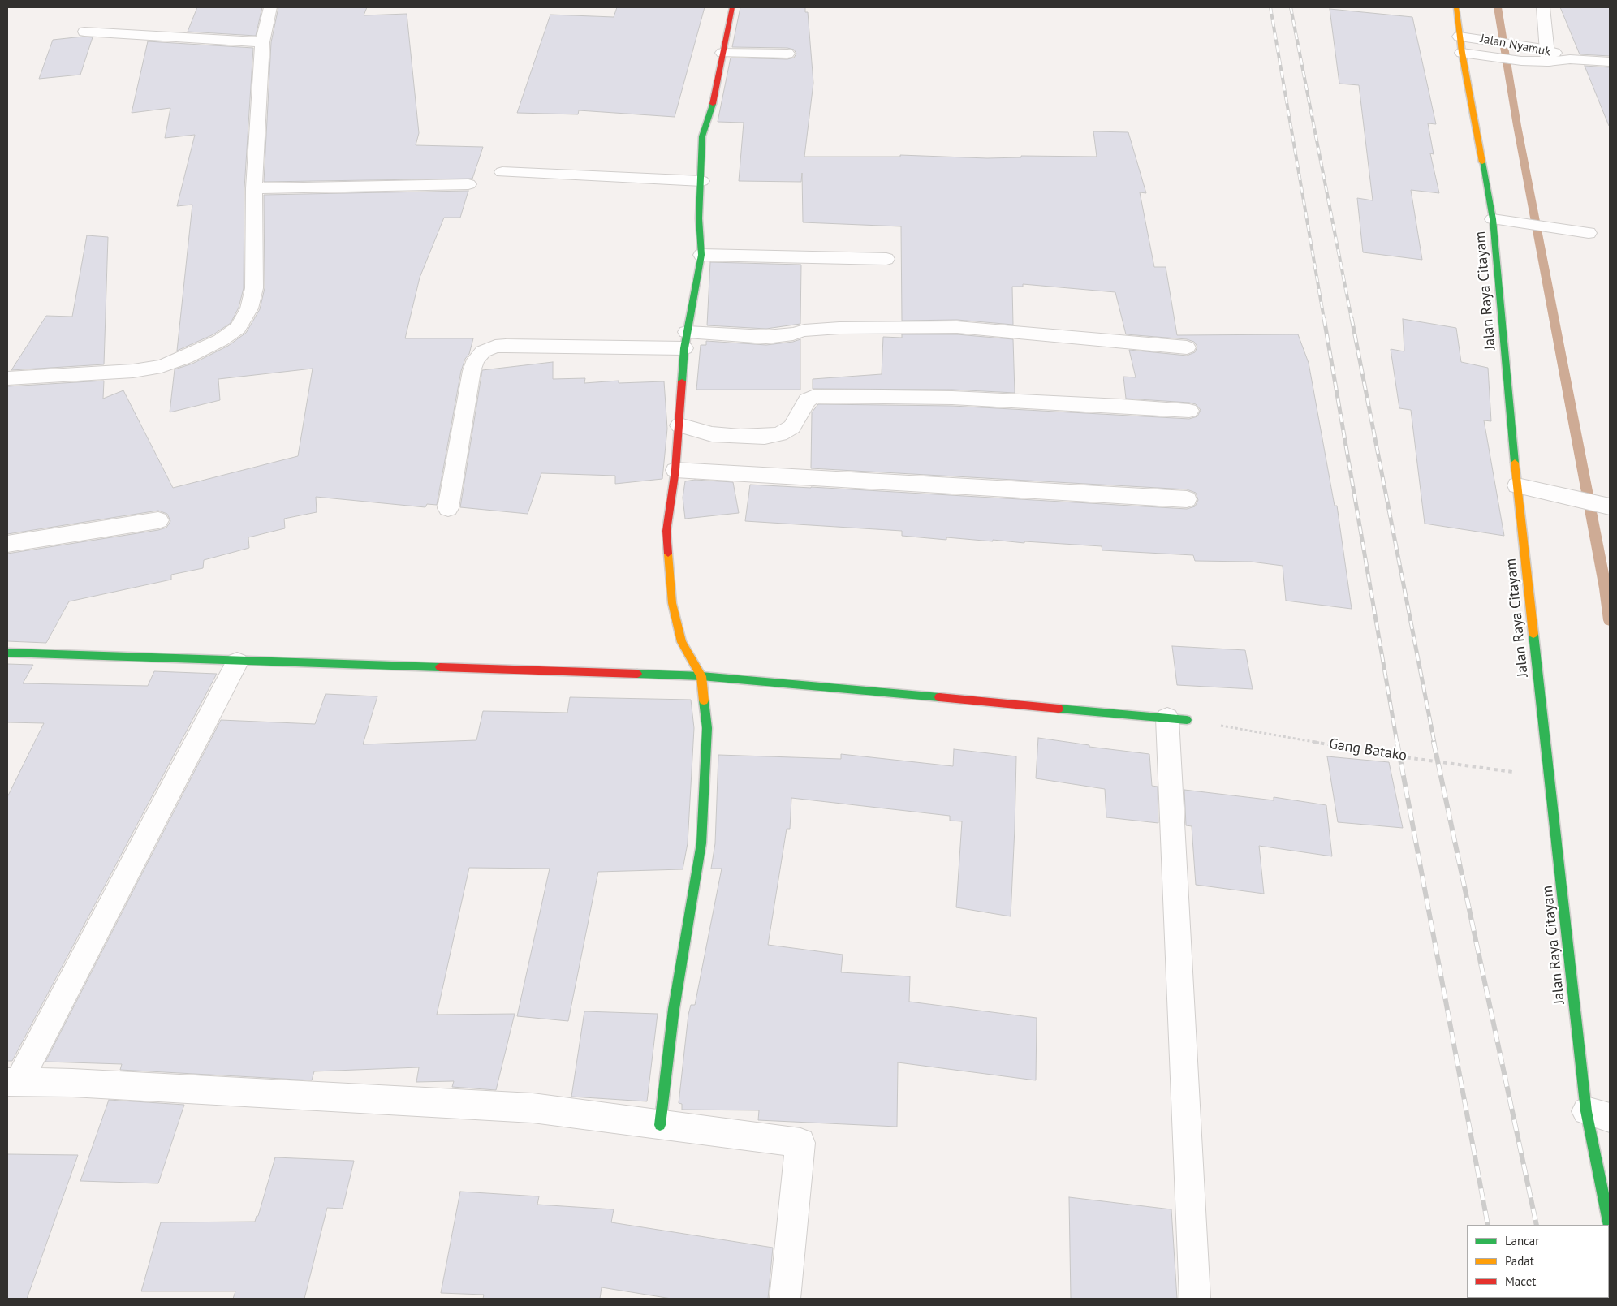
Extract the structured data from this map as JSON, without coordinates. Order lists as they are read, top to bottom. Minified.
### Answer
{"streets":{"street":["Jalan Nyamuk","Jalan Raya Citayam"],"path":["Gang Batako"]},"crossings":[["Jalan Nyamuk","Jalan Raya Citayam"],["Jalan Raya Citayam","Gang Batako"]],"legend":["Lancar","Padat","Macet"]}
